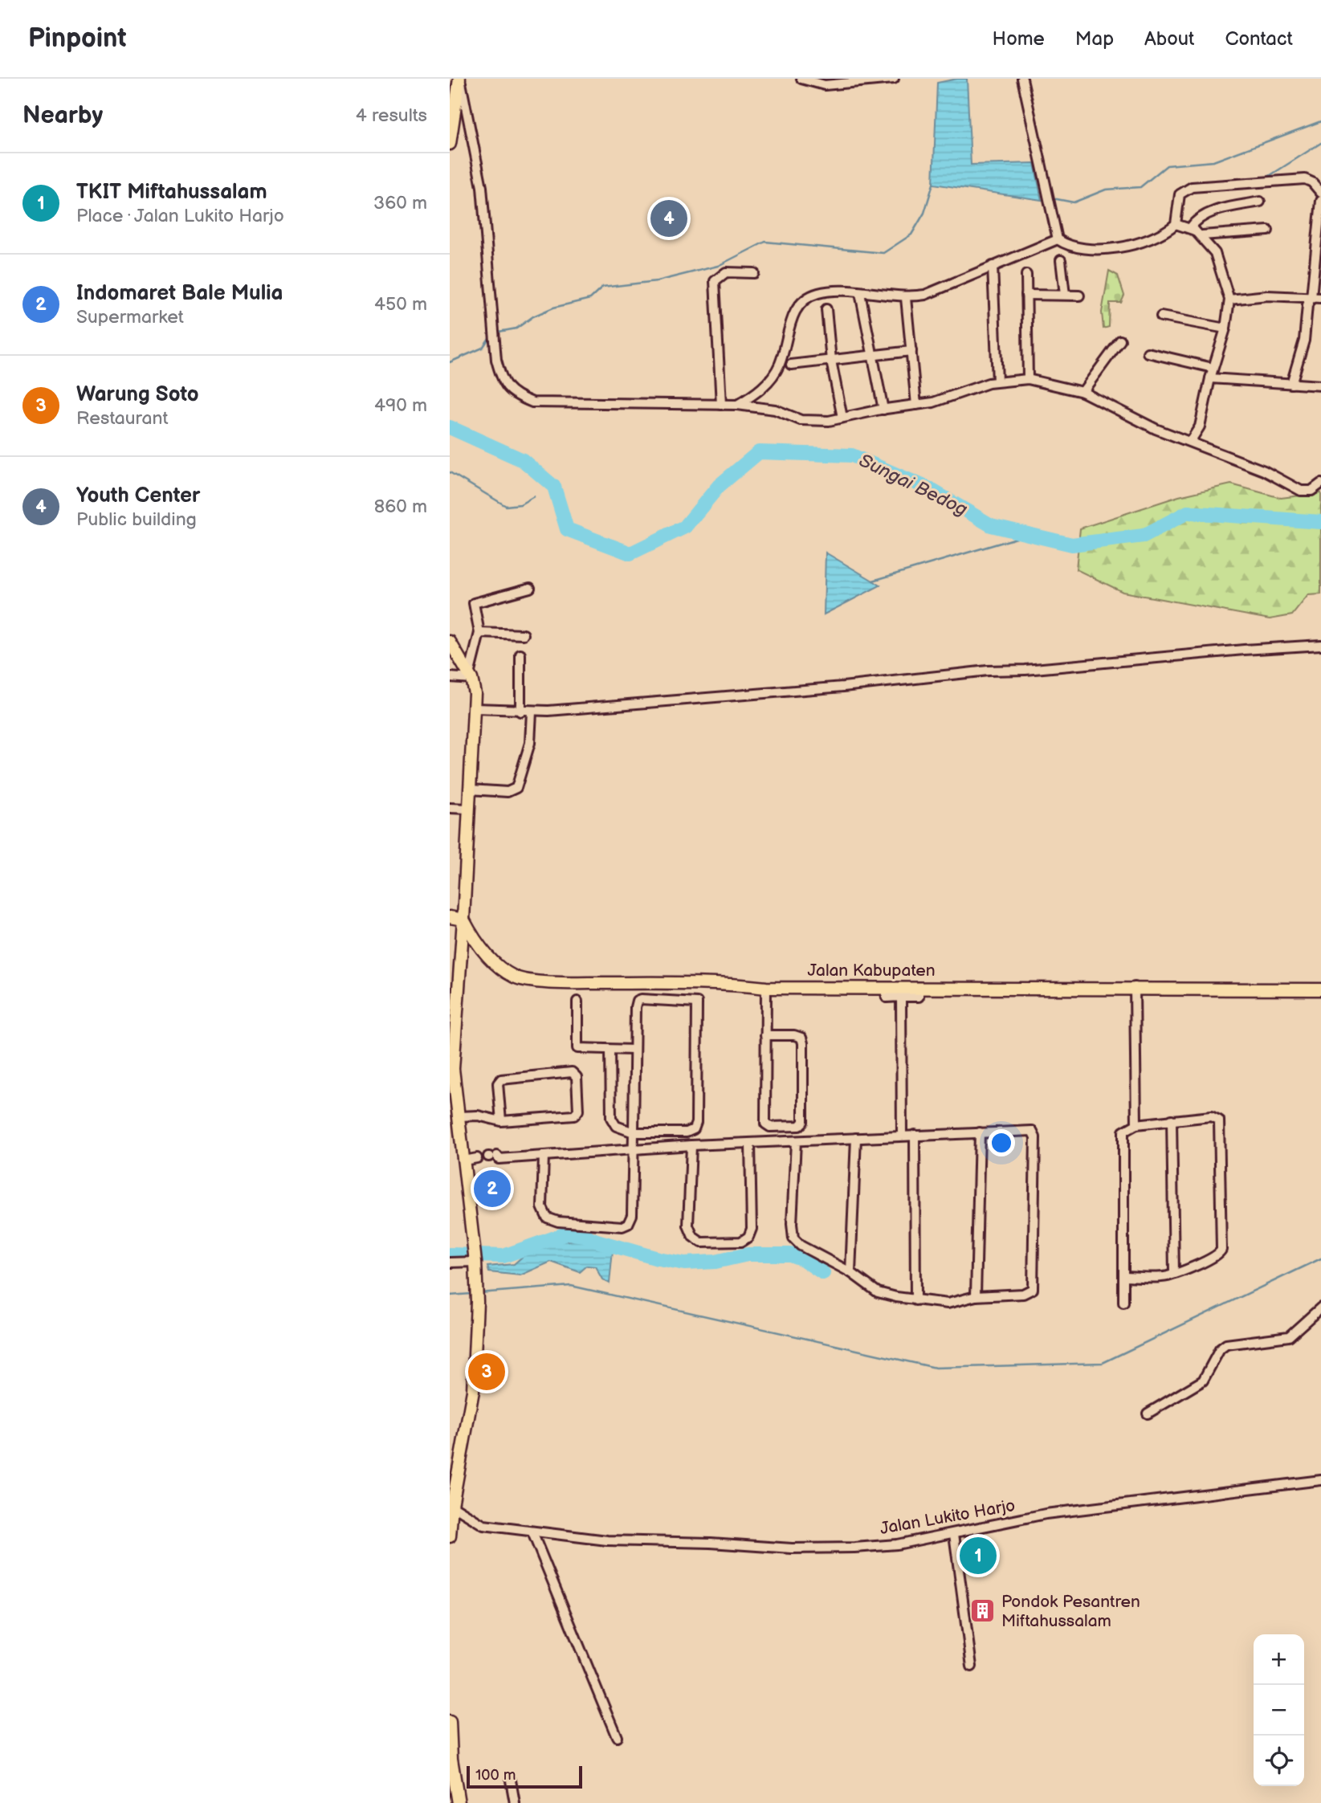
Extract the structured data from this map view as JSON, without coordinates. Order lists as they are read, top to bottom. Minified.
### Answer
{"streets":{"main road":["Jalan Kabupaten"],"street":["Jalan Lukito Harjo"]},"water":["Sungai Bedog"],"places":{"building":["Pondok Pesantren Miftahussalam"]},"scale_bar":"100 m","page":{"header":"Pinpoint","nav":["Home","Map","About","Contact"],"heading":["Nearby","4 results"],"list":[{"mark":"1","name":"TKIT Miftahussalam","note":"Place · Jalan Lukito Harjo","value":"360 m"},{"mark":"2","name":"Indomaret Bale Mulia","note":"Supermarket","value":"450 m"},{"mark":"3","name":"Warung Soto","note":"Restaurant","value":"490 m"},{"mark":"4","name":"Youth Center","note":"Public building","value":"860 m"}],"pins":["4","2","3","1"],"map_buttons":["+","−"],"scale":"100 m"}}
